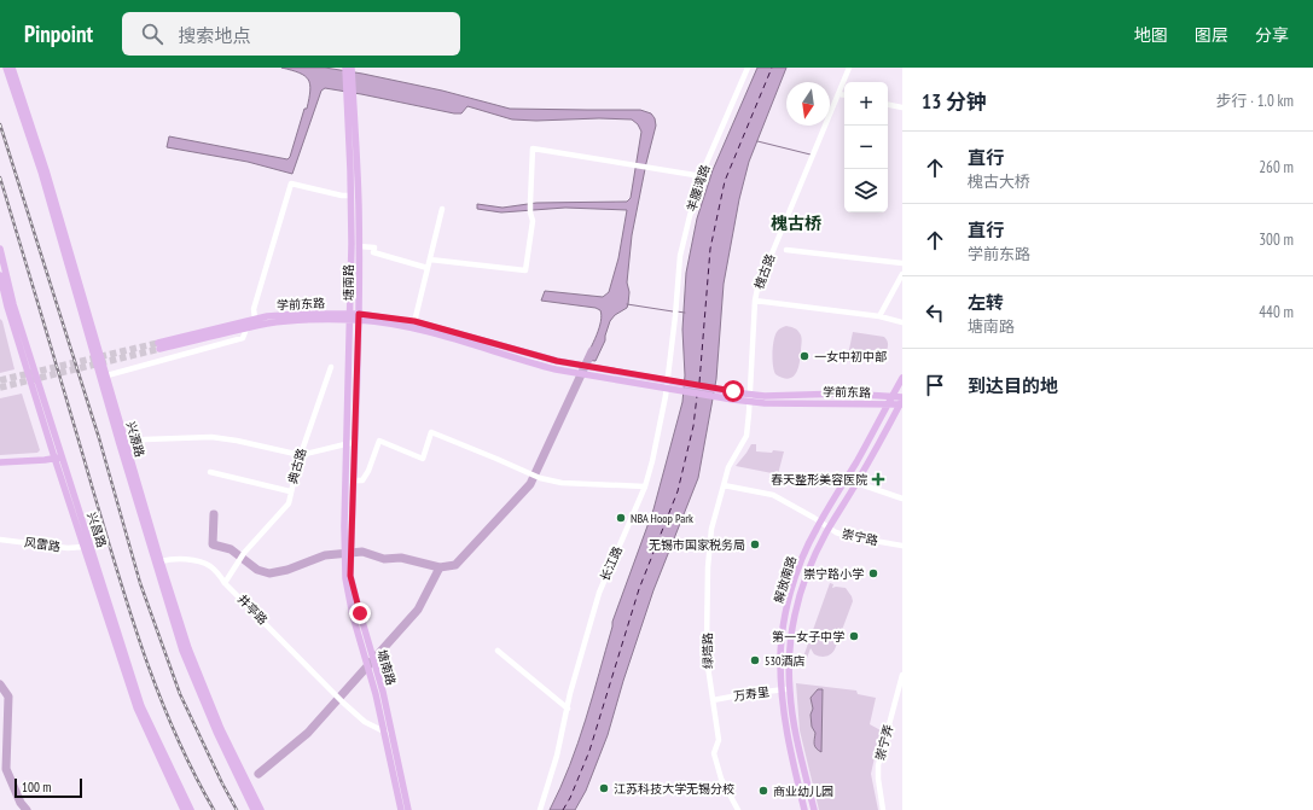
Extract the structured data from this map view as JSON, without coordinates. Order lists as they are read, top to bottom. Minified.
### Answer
{"streets":{"main road":["塘南路","学前东路","兴源路","兴昌路","解放南路"],"street":["羊腰湾路","槐古路","典古路","崇宁路","风雷路","长江路","井亭路","绿塔路","万寿里","崇宁弄"]},"crossings":[["羊腰湾路","长江路"],["槐古路","崇宁路"],["槐古路","绿塔路"],["塘南路","学前东路"],["塘南路","井亭路"],["学前东路","解放南路"],["兴源路","井亭路"],["典古路","井亭路"],["兴昌路","风雷路"],["崇宁路","解放南路"],["崇宁路","绿塔路"],["解放南路","万寿里"],["绿塔路","万寿里"]],"districts":["槐古桥"],"places":{"other":["一女中初中部","NBA Hoop Park","无锡市国家税务局","崇宁路小学","第一女子中学","530酒店","江苏科技大学无锡分校","商业幼儿园"],"health":["春天整形美容医院"]},"scale_bar":"100 m","north":"bottom","page":{"header":"Pinpoint","search":"搜索地点","nav":["地图","图层","分享"],"heading":["13 分钟","步行 · 1.0 km"],"map_buttons":["+","−"],"list":[["直行","槐古大桥","260 m"],["直行","学前东路","300 m"],["左转","塘南路","440 m"],"到达目的地"],"scale":"100 m"}}
